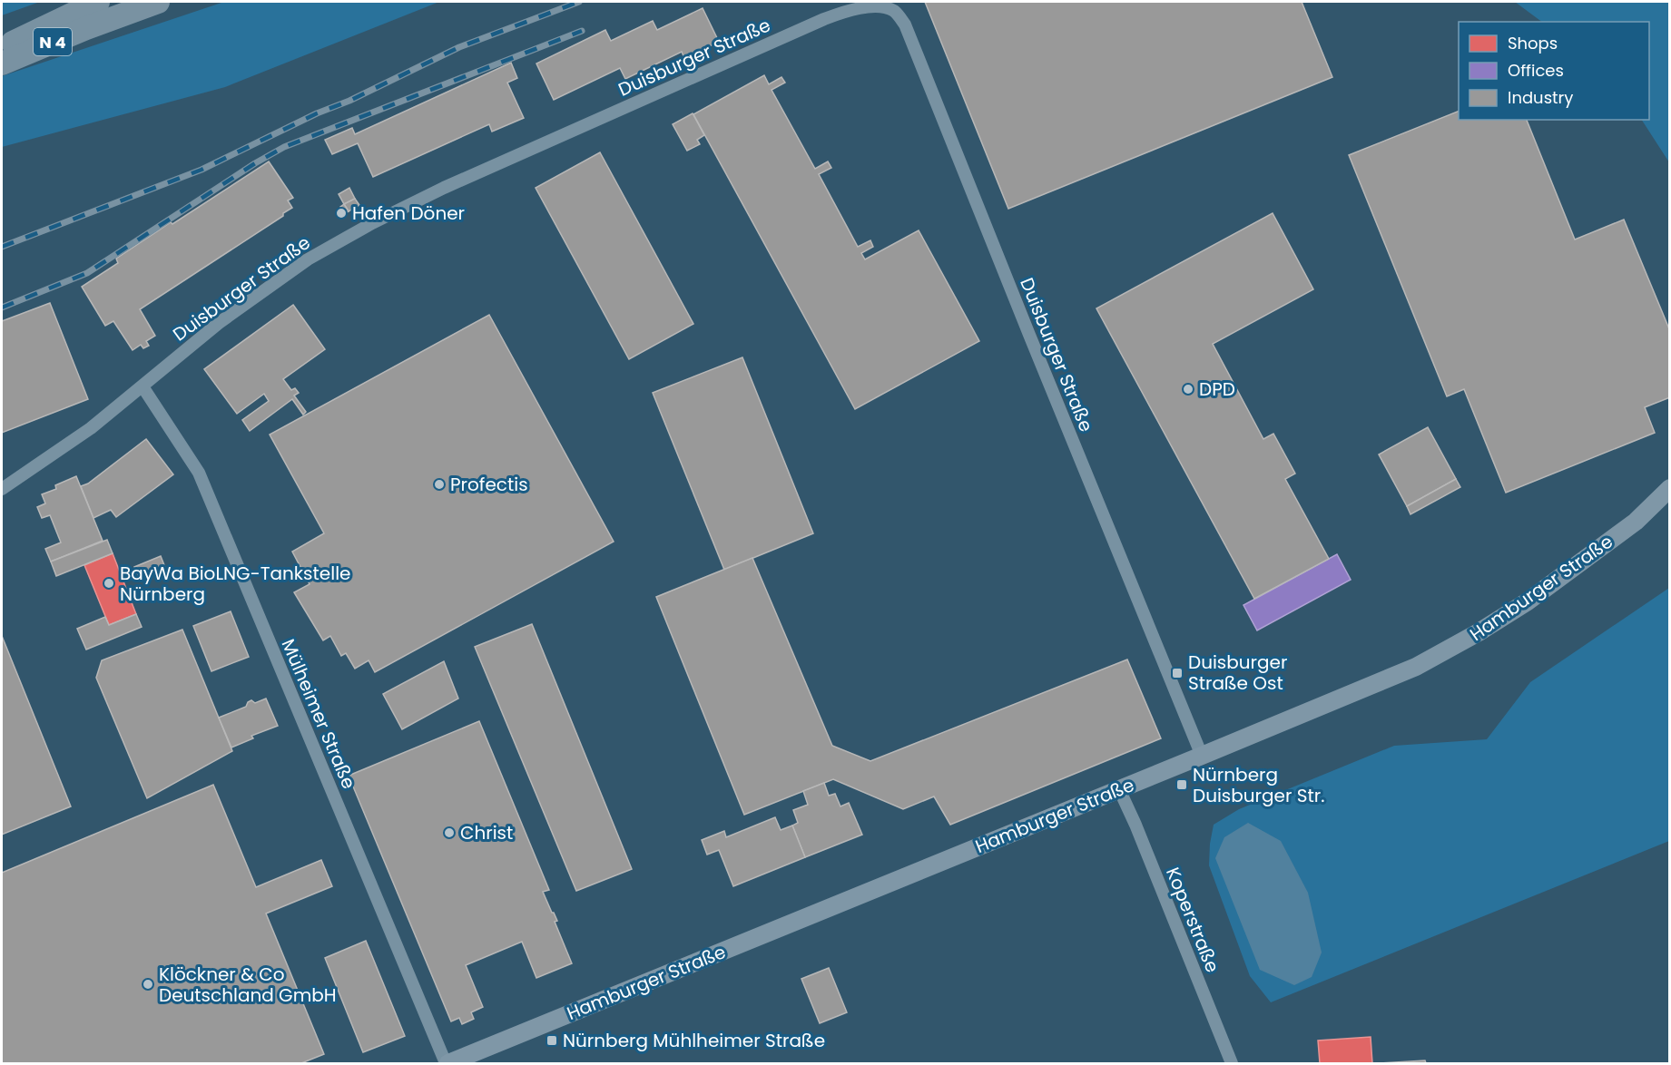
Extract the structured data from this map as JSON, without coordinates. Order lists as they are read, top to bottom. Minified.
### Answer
{"streets":{"highway":["N 4"],"street":["Duisburger Straße","Hamburger Straße","Mülheimer Straße","Koperstraße"]},"crossings":[["Duisburger Straße","Hamburger Straße"],["Duisburger Straße","Mülheimer Straße"],["Hamburger Straße","Mülheimer Straße"],["Hamburger Straße","Koperstraße"]],"places":{"other":["Hafen Döner","DPD","Profectis","BayWa BioLNG-Tankstelle Nürnberg","Christ","Klöckner & Co Deutschland GmbH"],"transit":["Duisburger Straße Ost","Nürnberg Duisburger Str.","Nürnberg Mühlheimer Straße"]},"legend":["Shops","Offices","Industry"]}
